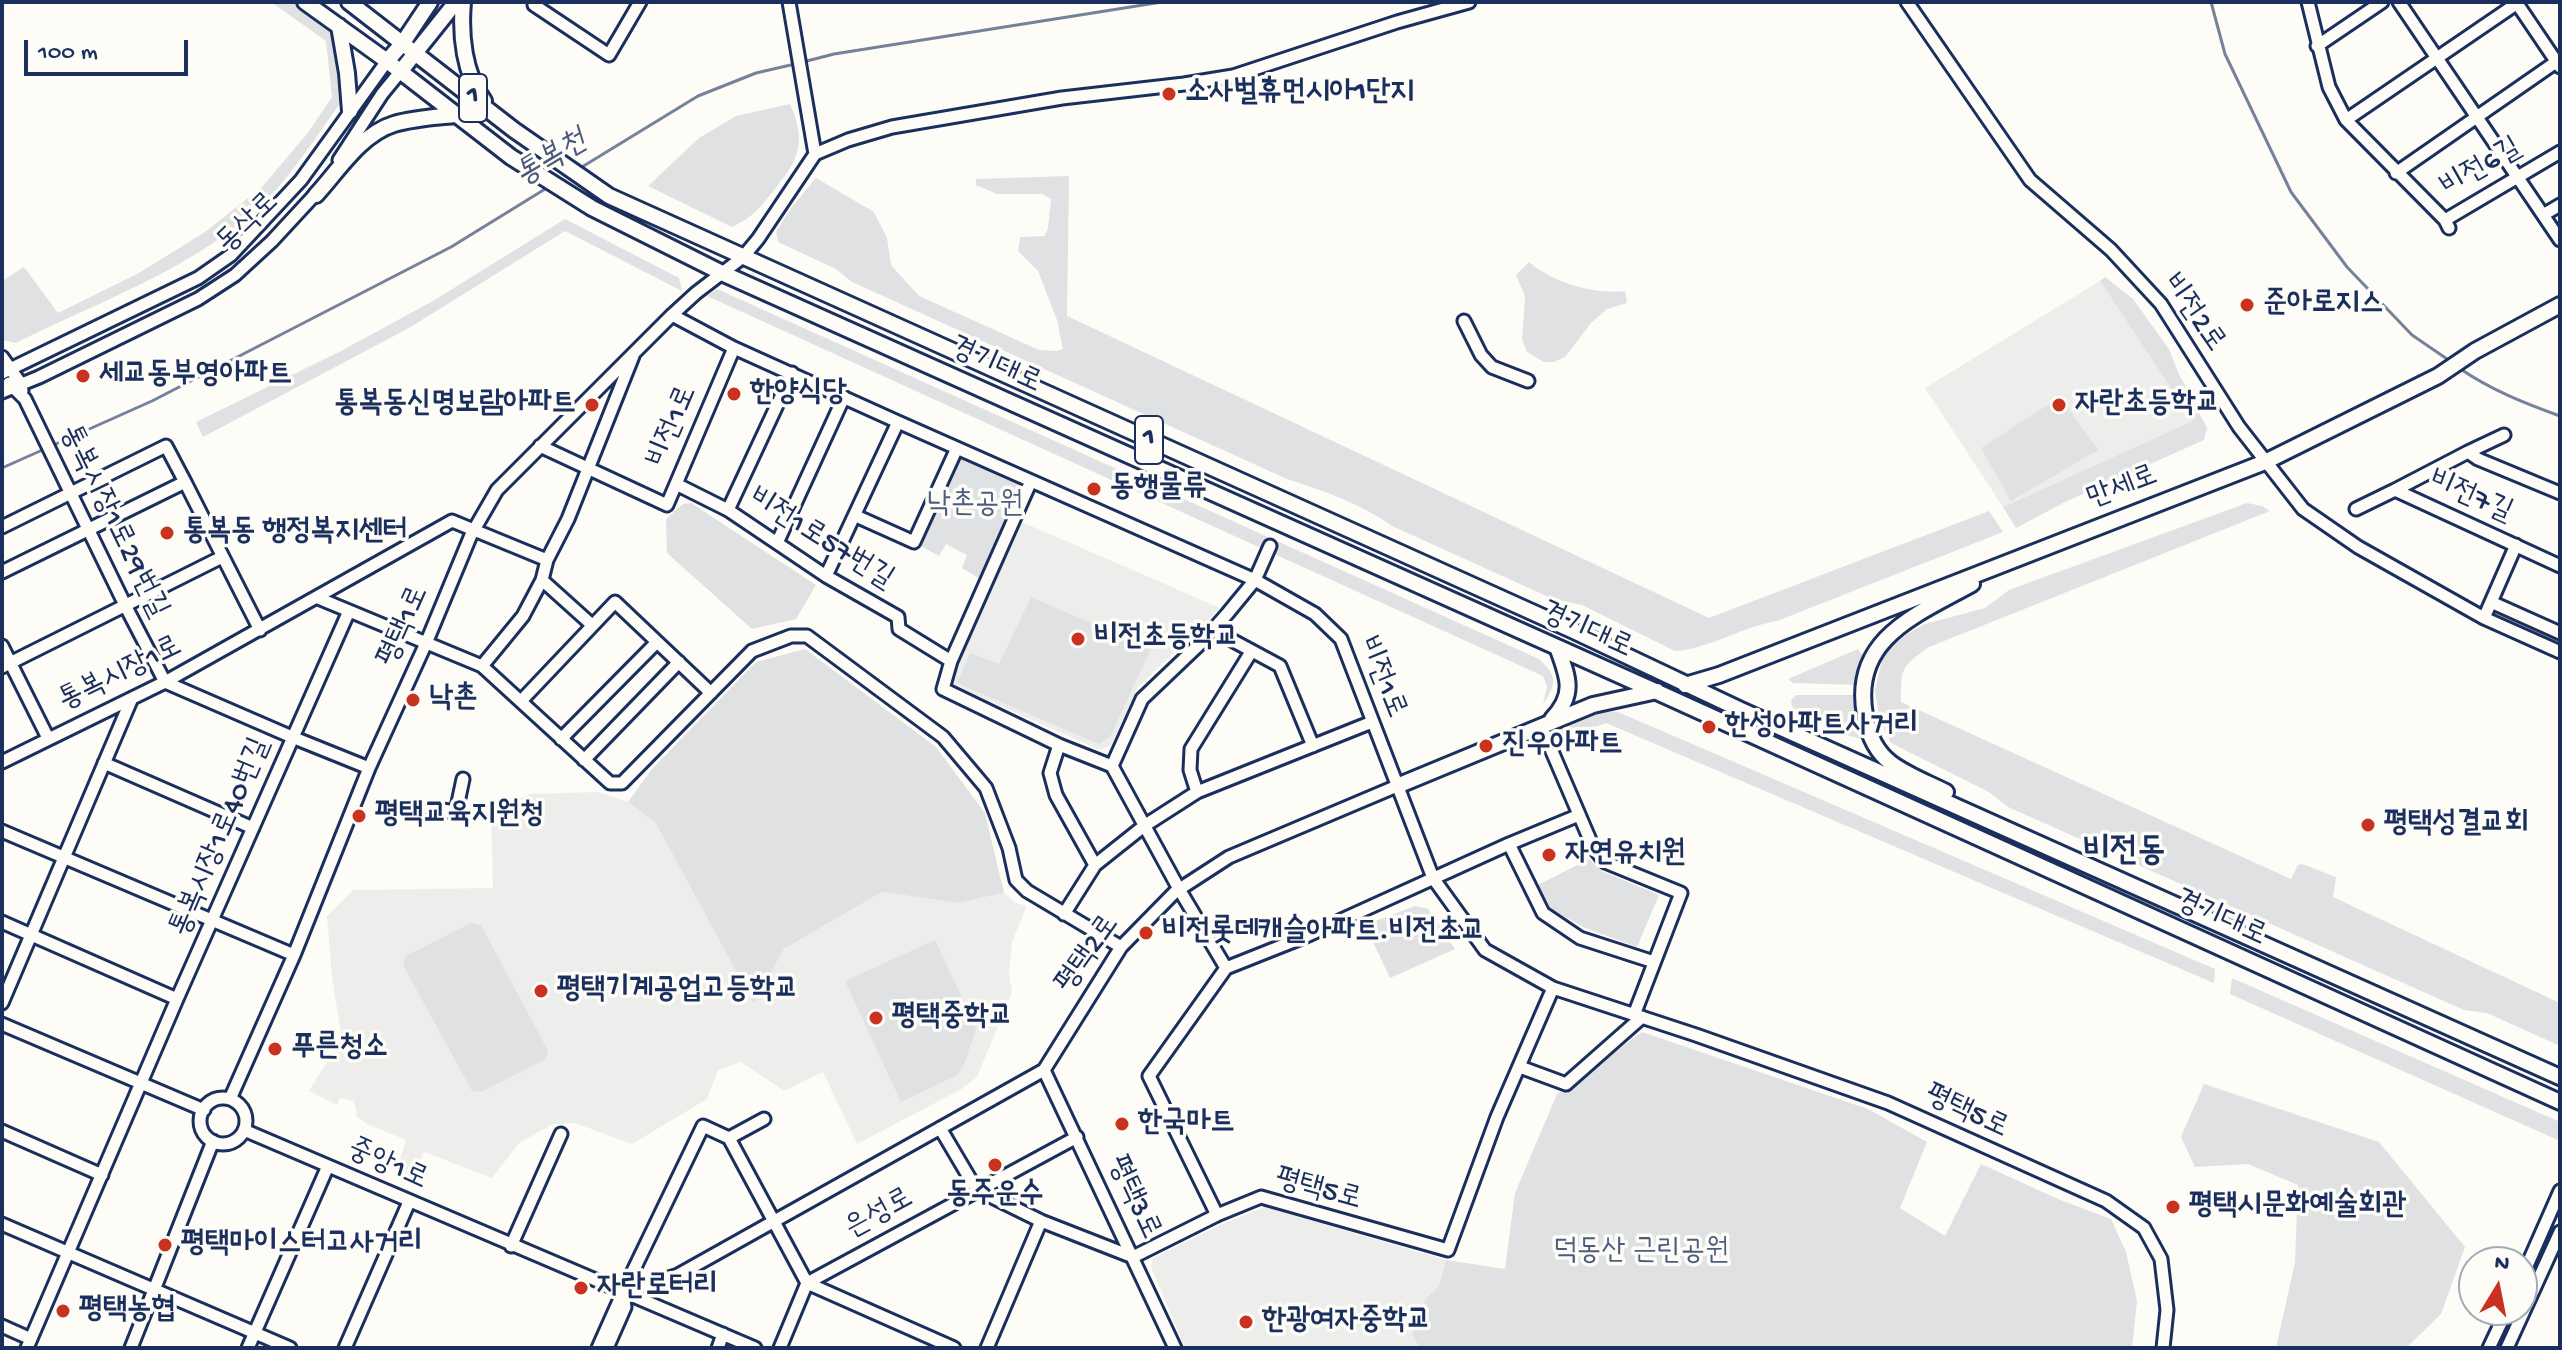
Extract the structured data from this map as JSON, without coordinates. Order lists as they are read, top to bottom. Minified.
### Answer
{"streets":{"main road":["1","동삭로","경기대로","만세로","평택2로"],"street":["비전6길","비전2로","비전1로","비전7길","통복시장1로29번길","비전1로57번길","평택1로","통복시장1로","통복시장1로40번길","평택5로","중앙1로","평택3로","은성로"]},"crossings":[["1","동삭로"],["1","경기대로"],["동삭로","통복시장1로29번길"],["비전2로","만세로"],["비전2로","비전7길"],["경기대로","만세로"],["경기대로","평택1로"],["경기대로","평택2로"],["비전1로","비전1로57번길"],["비전1로","평택1로"],["비전1로","평택2로"],["비전1로","평택5로"],["만세로","평택2로"],["통복시장1로29번길","통복시장1로"],["평택1로","통복시장1로"],["평택1로","중앙1로"],["평택2로","평택5로"],["평택2로","중앙1로"],["평택2로","평택3로"],["평택5로","평택3로"],["평택3로","은성로"]],"districts":["비전동"],"water":["통복천"],"parks":["낙촌공원","덕동산 근린공원"],"places":["소사벌휴먼시아1단지","준아로지스","세교동부영아파트","한양식당","통복동신명보람아파트","자란초등학교","동행물류","통복동 행정복지센터","비전초등학교","낙촌","한성아파트사거리","진우아파트","평택교육지원청","평택성결교회","자연유치원","비전롯데캐슬아파트.비전초교","평택기계공업고등학교","평택중학교","푸른청소","한국마트","동주운수","평택시문화예술회관","평택마이스터고사거리","자란로터리","평택농협","한광여자중학교"],"scale_bar":"100 m","north":"top"}
